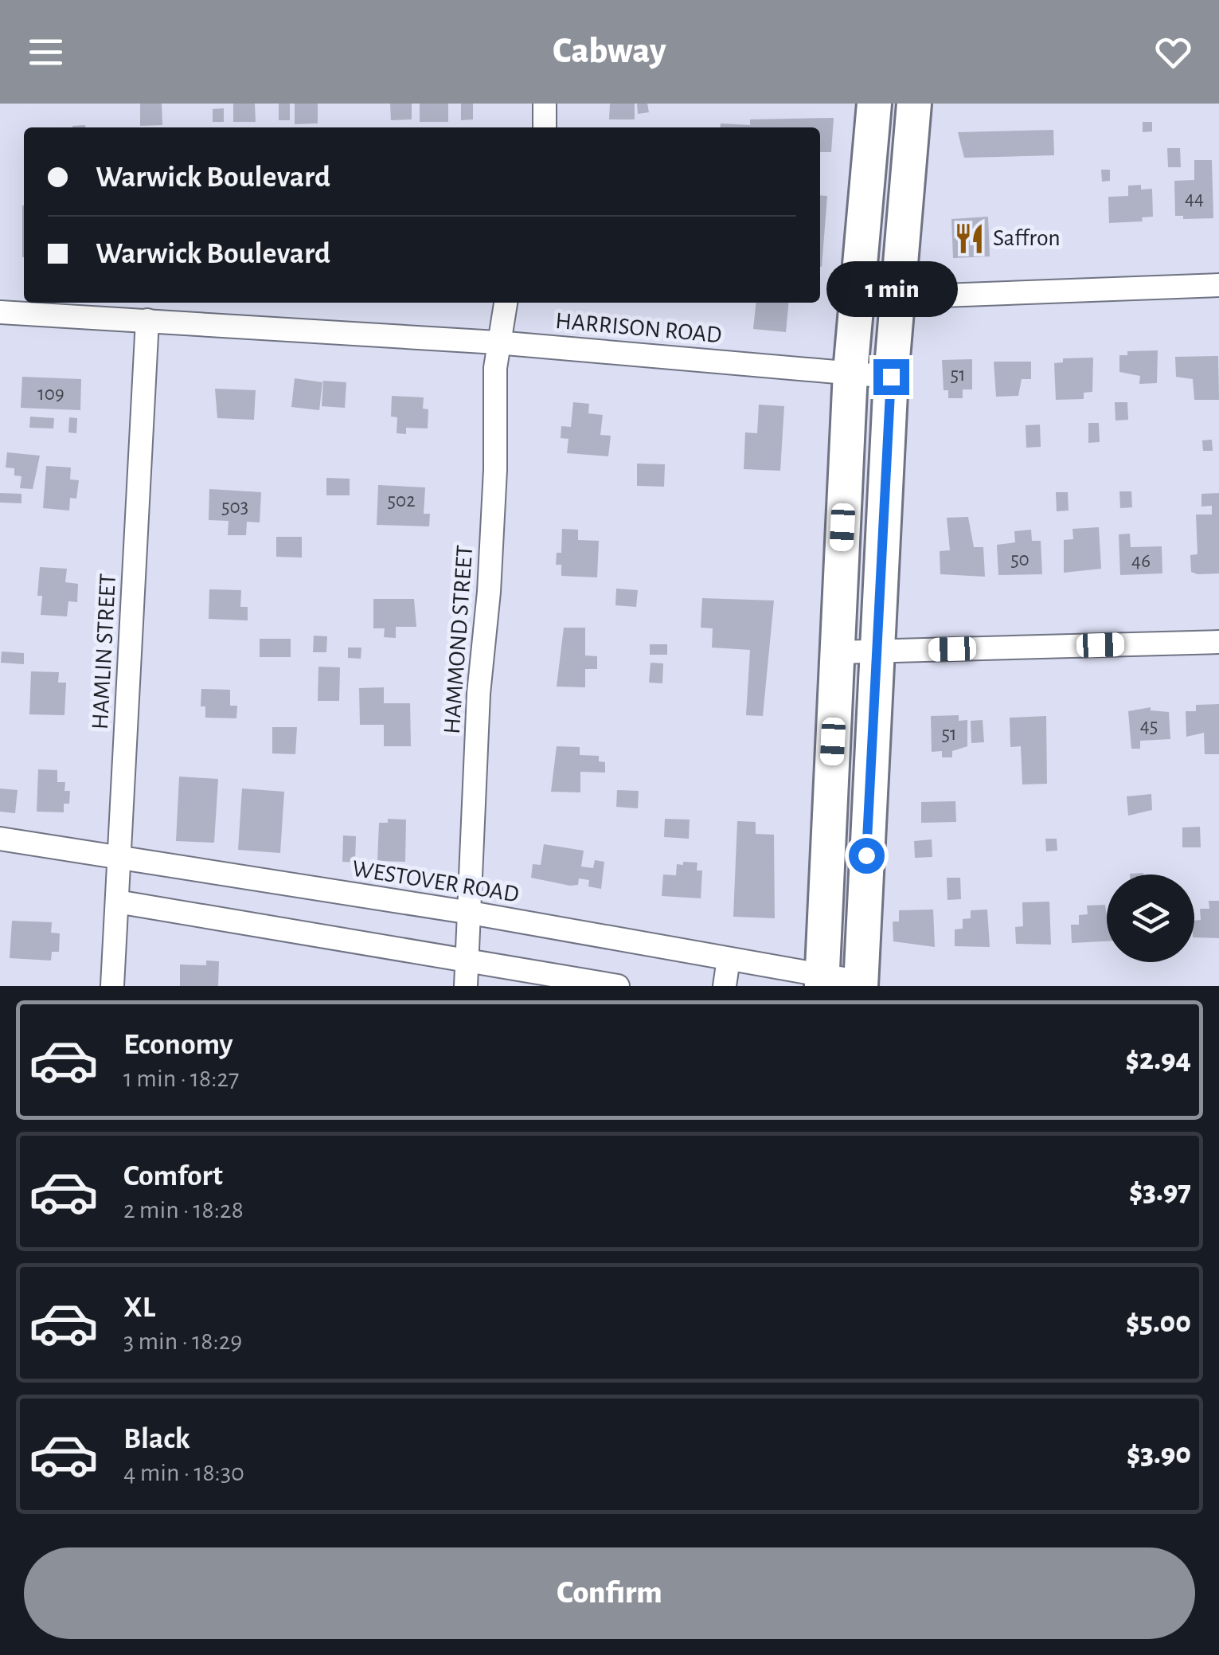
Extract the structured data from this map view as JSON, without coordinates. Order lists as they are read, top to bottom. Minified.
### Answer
{"streets":{"street":["HARRISON ROAD","HAMMOND STREET","HAMLIN STREET","WESTOVER ROAD"]},"crossings":[["HARRISON ROAD","HAMMOND STREET"],["HARRISON ROAD","HAMLIN STREET"],["HAMMOND STREET","WESTOVER ROAD"],["HAMLIN STREET","WESTOVER ROAD"]],"places":{"restaurant":["Saffron"]},"house_numbers":["44","51","109","502","503","50","46","45","51"],"page":{"header":"Cabway","banner":["Warwick Boulevard","Warwick Boulevard"],"bubble":"1 min","list":[{"name":"Economy","note":"1 min · 18:27","value":"$2.94"},{"name":"Comfort","note":"2 min · 18:28","value":"$3.97"},{"name":"XL","note":"3 min · 18:29","value":"$5.00"},{"name":"Black","note":"4 min · 18:30","value":"$3.90"}],"buttons":"Confirm"}}
